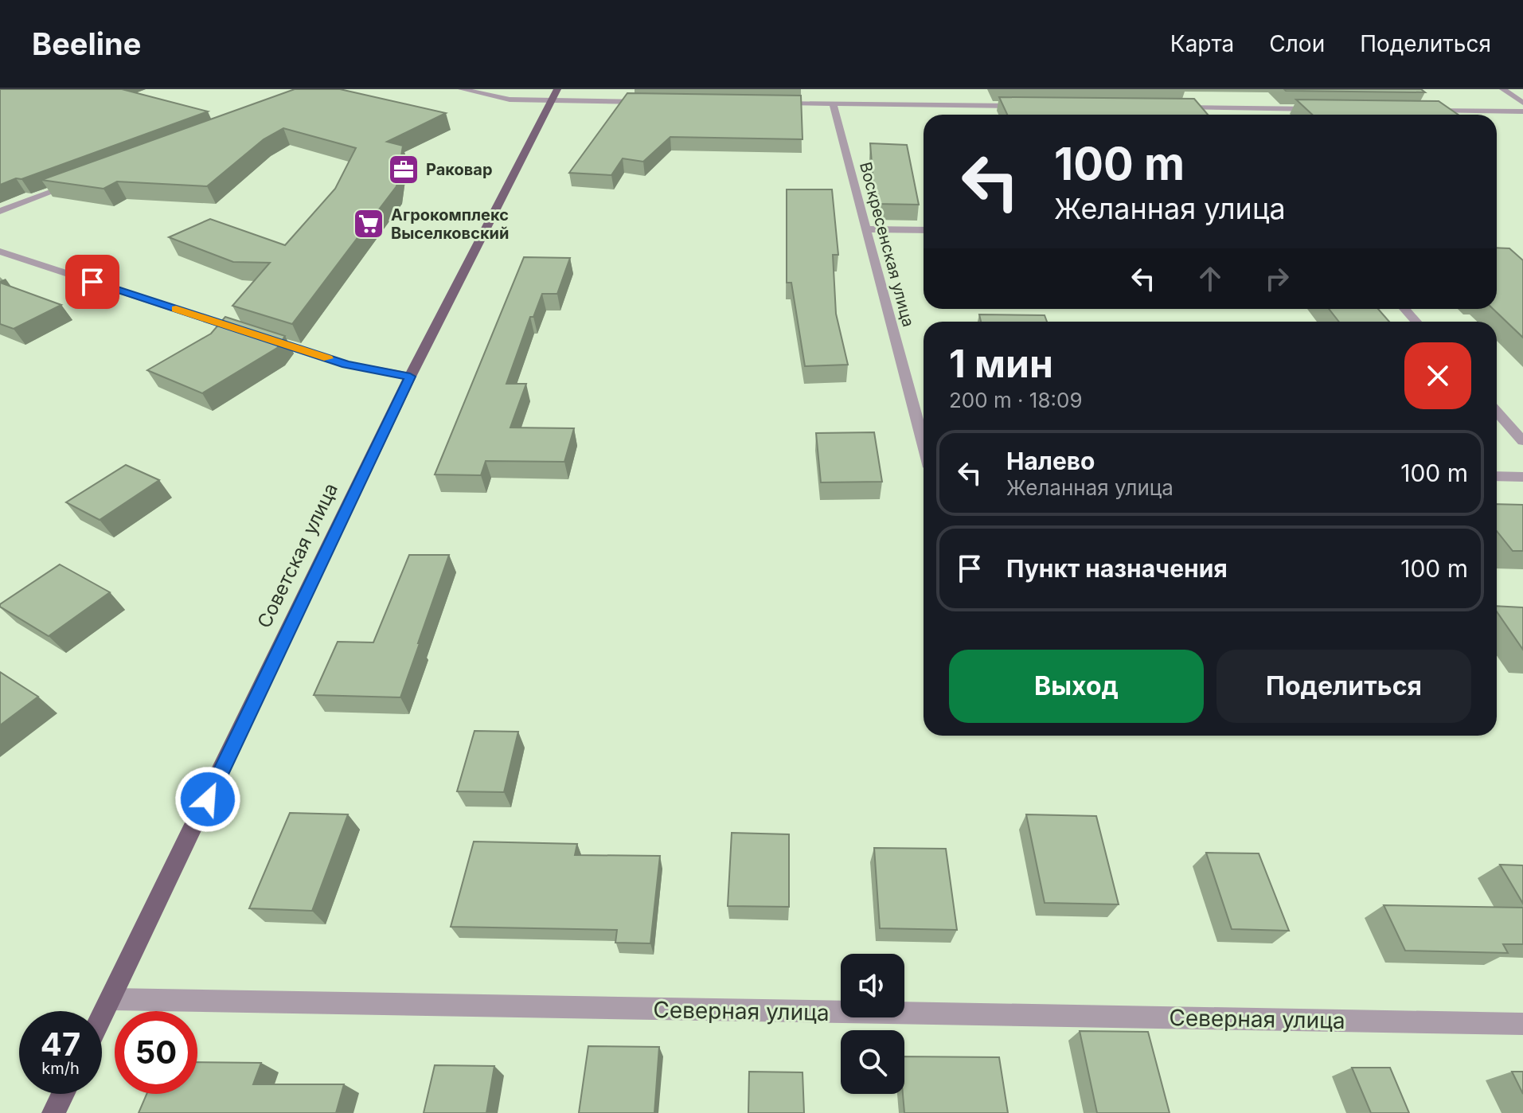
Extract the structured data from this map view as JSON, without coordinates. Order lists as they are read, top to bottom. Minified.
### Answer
{"streets":{"main road":["Советская улица"],"street":["Воскресенская улица","Северная улица"]},"crossings":[["Советская улица","Северная улица"]],"places":{"office":["Раковар"],"supermarket":["Агрокомплекс Выселковский"]},"page":{"header":"Beeline","nav":["Карта","Слои","Поделиться"],"turn":["100 m","Желанная улица"],"heading":["1 мин","200 m · 18:09"],"list":[{"name":"Налево","note":"Желанная улица","value":"100 m"},{"name":"Пункт назначения","value":"100 m"}],"buttons":["Выход","Поделиться"],"speed":"47 km/h","limit":"50"}}
